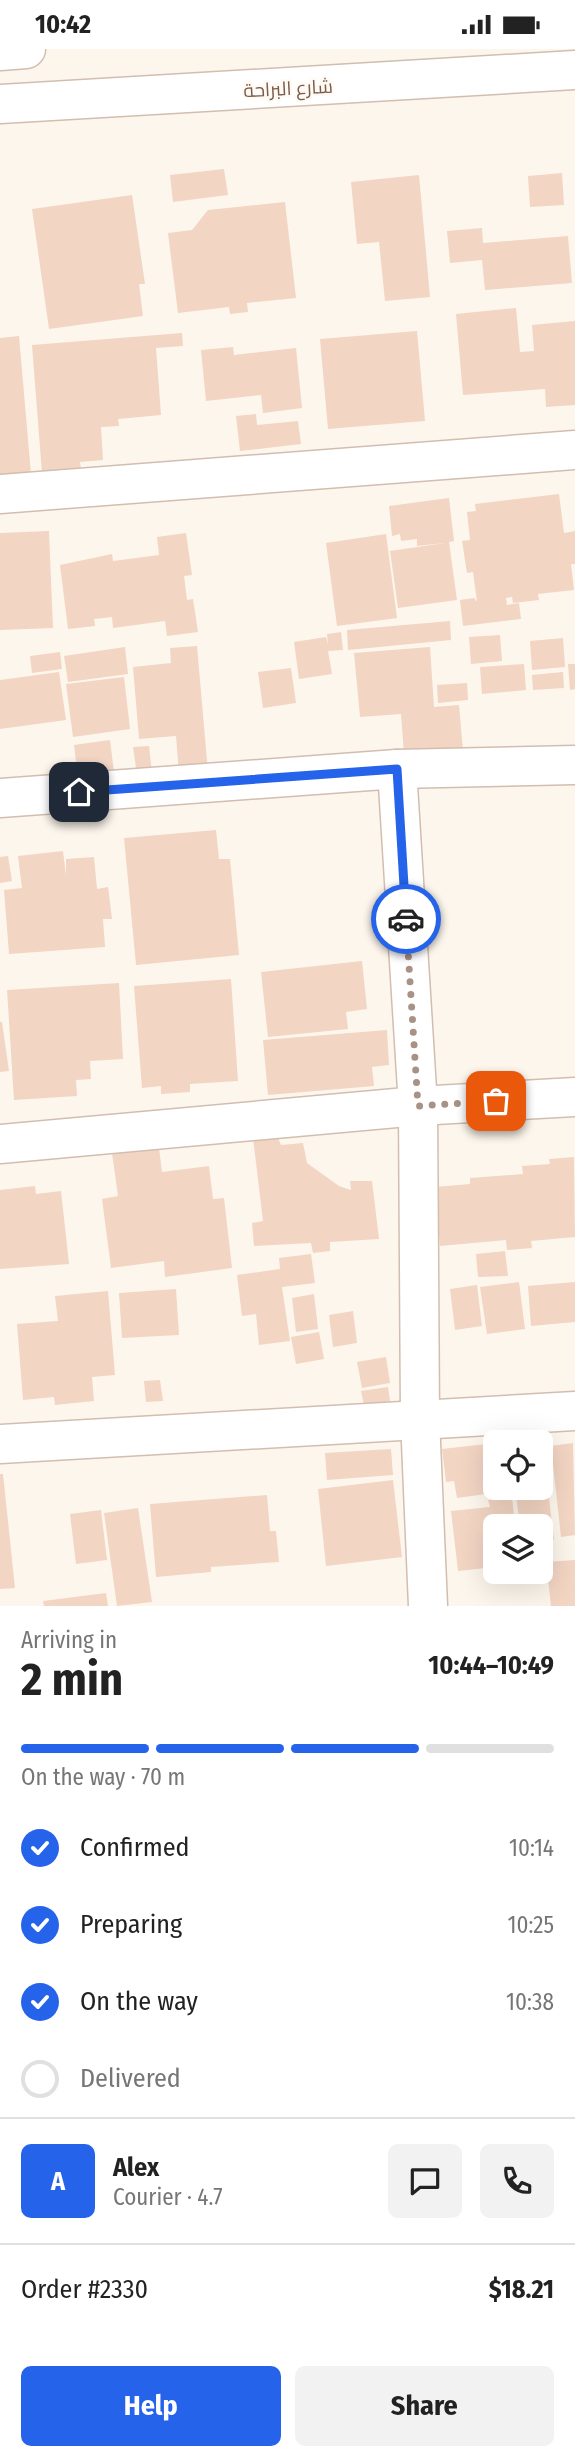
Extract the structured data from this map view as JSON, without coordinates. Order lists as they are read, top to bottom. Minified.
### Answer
{"streets":{"street":["شارع البراحة"]},"page":{"status":"10:42","heading":["2 min","Arriving in","10:44–10:49"],"panel":["Alex","Courier · 4.7","Order #2330","$18.21"],"bar":"On the way · 70 m","list":[["Confirmed","10:14"],["Preparing","10:25"],["On the way","10:38"],"Delivered"],"round":"A","buttons":["Help","Share"]}}
